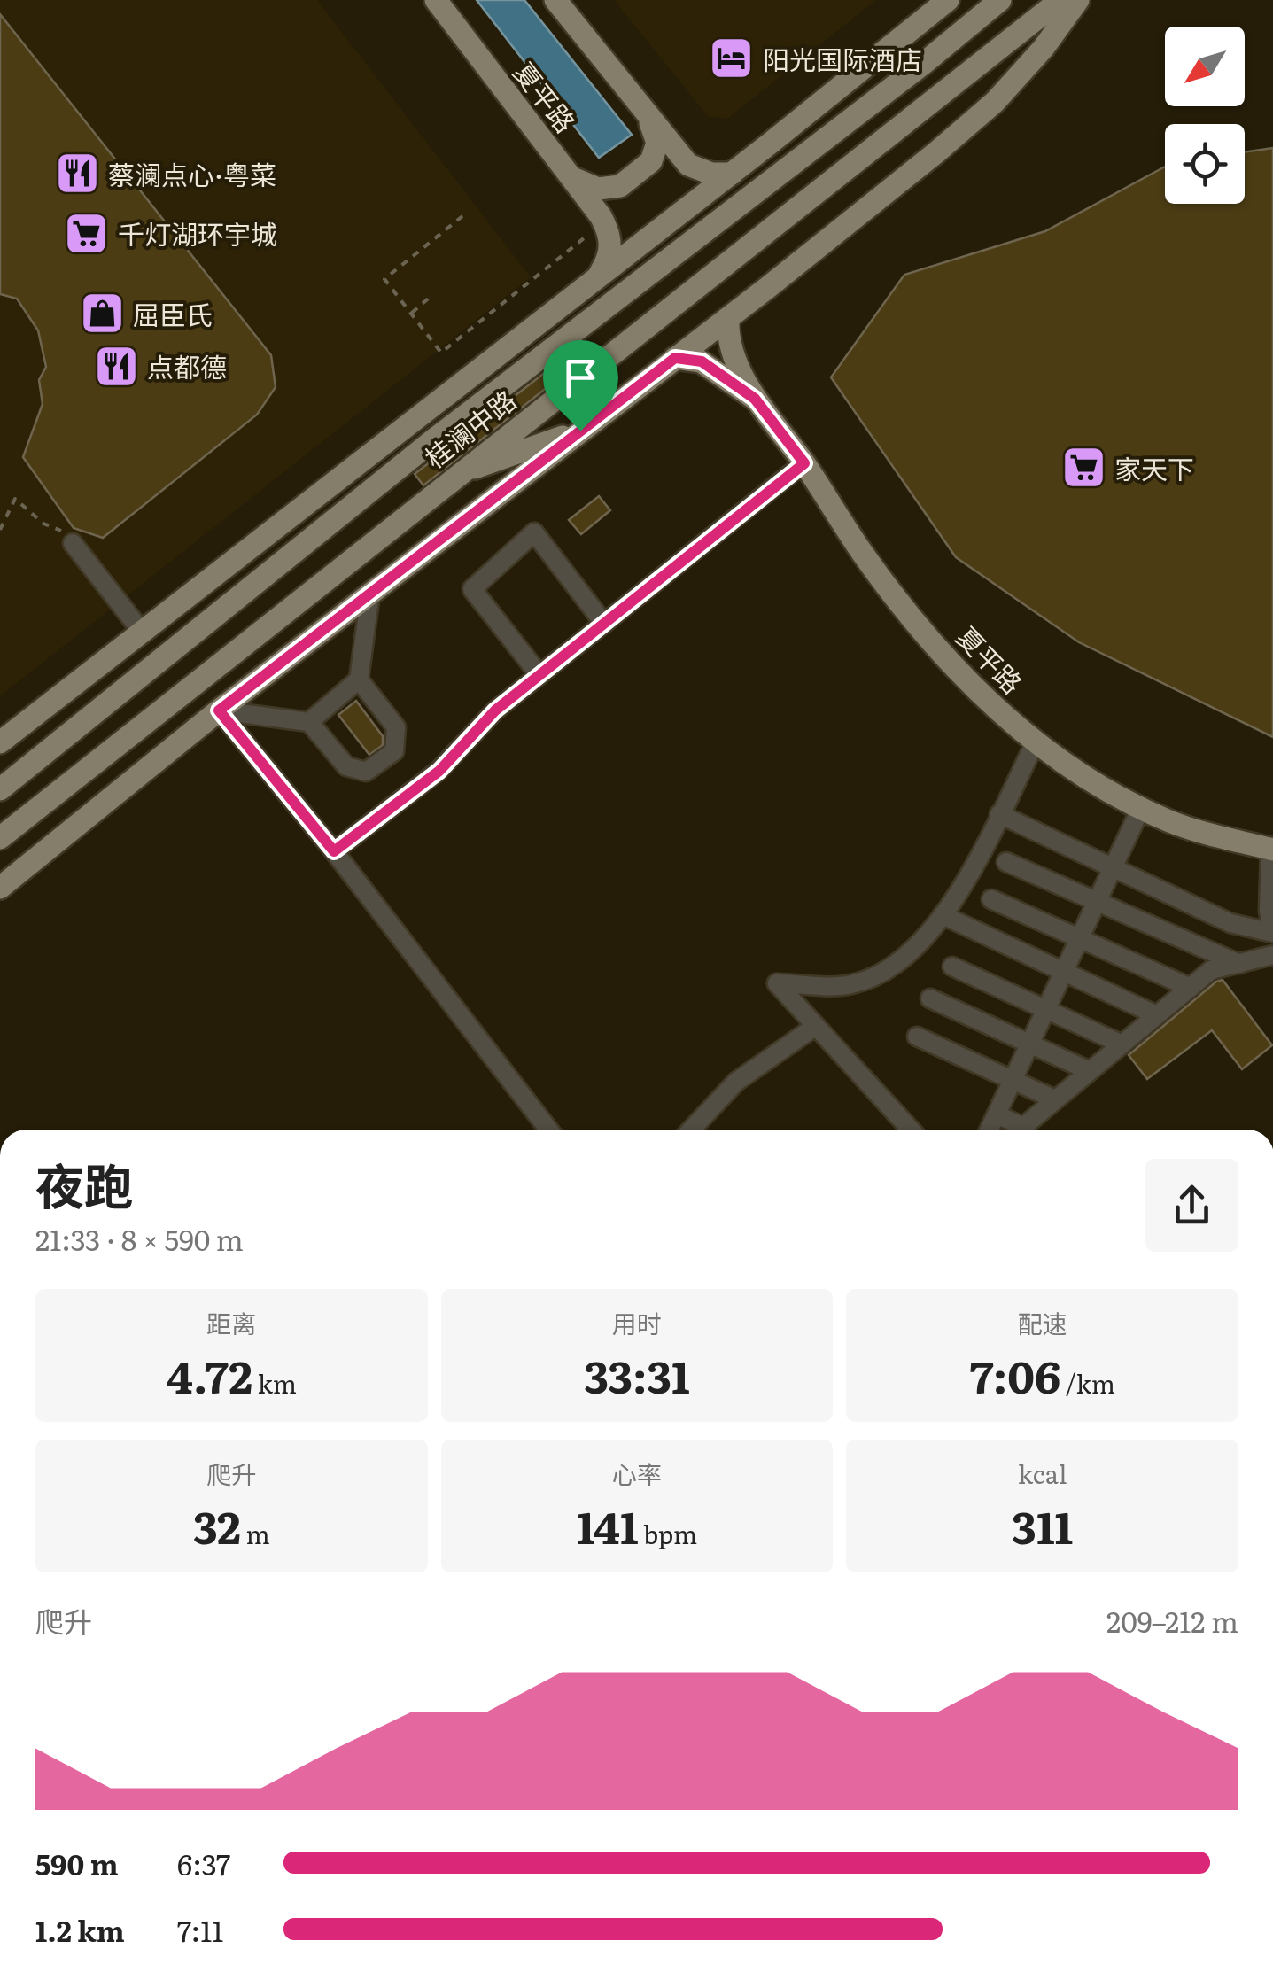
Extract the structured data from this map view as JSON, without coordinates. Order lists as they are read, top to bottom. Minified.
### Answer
{"streets":{"main road":["夏平路","桂澜中路"]},"places":{"hotel":["阳光国际酒店"],"restaurant":["蔡澜点心·粤菜","点都德"],"supermarket":["千灯湖环宇城","家天下"],"shop":["屈臣氏"]},"north":"bottom left","page":{"heading":["夜跑","21:33 · 8 × 590 m"],"stats":[["距离","4.72 km"],["用时","33:31"],["配速","7:06 /km"],["爬升","32 m"],["心率","141 bpm"],["kcal","311"]],"chart":["爬升","209–212 m"],"list":[{"name":"590 m","note":"6:37"},{"name":"1.2 km","note":"7:11"}]}}
